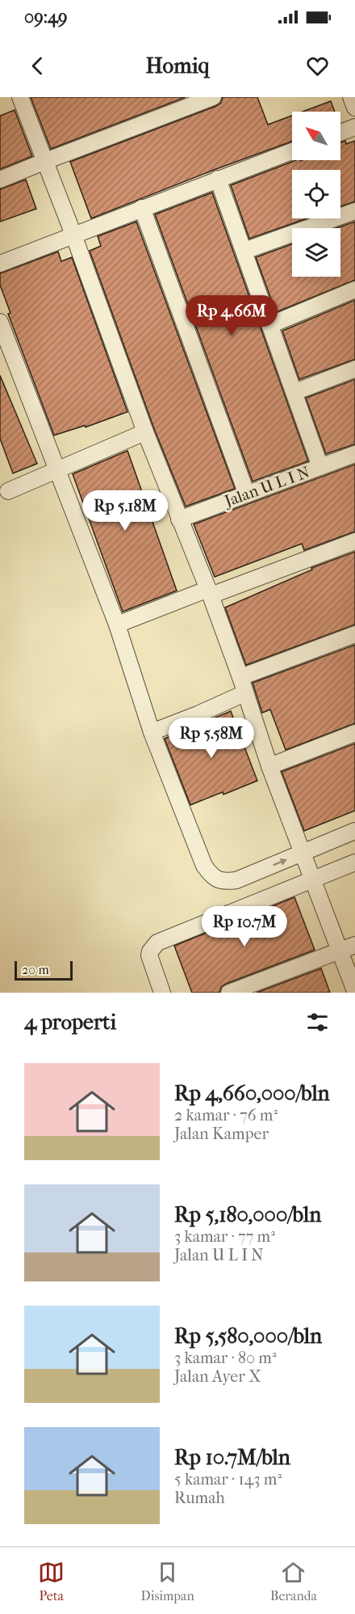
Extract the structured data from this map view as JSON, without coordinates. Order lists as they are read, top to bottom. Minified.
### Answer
{"streets":{"street":["Jalan U L I N"]},"scale_bar":"20 m","north":"top left","page":{"status":"09:49","header":"Homiq","price":["Rp 4.66M","Rp 5.18M","Rp 5.58M","Rp 10.7M"],"scale":"20 m","heading":"4 properti","list":[{"name":"Rp 4,660,000/bln","note":"2 kamar · 76 m² · Jalan Kamper"},{"name":"Rp 5,180,000/bln","note":"3 kamar · 77 m² · Jalan U L I N"},{"name":"Rp 5,580,000/bln","note":"3 kamar · 80 m² · Jalan Ayer X"},{"name":"Rp 10.7M/bln","note":"5 kamar · 143 m² · Rumah"}],"tabs":["Peta","Disimpan","Beranda"]}}
